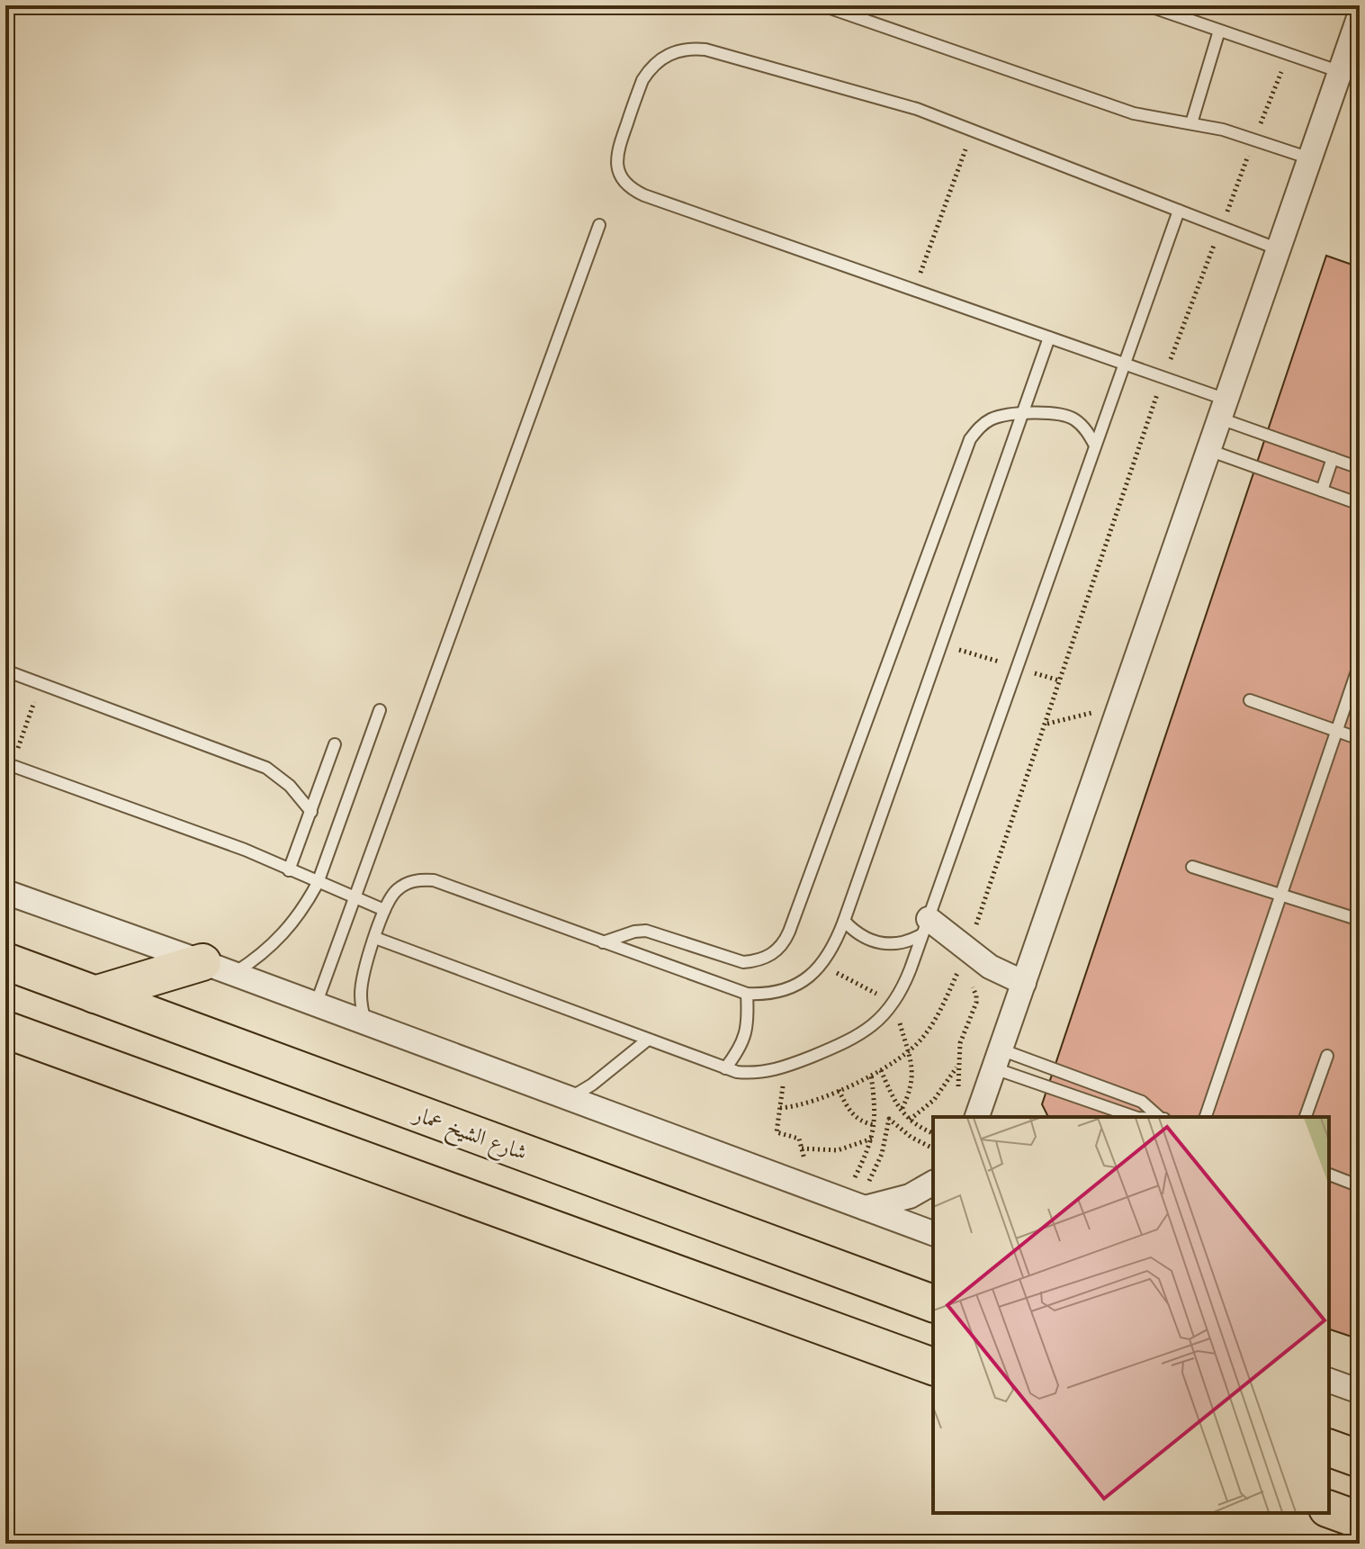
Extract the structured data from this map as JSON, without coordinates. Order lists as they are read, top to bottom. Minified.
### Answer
{"streets":{"main road":["شارع الشيخ عمار"]}}
